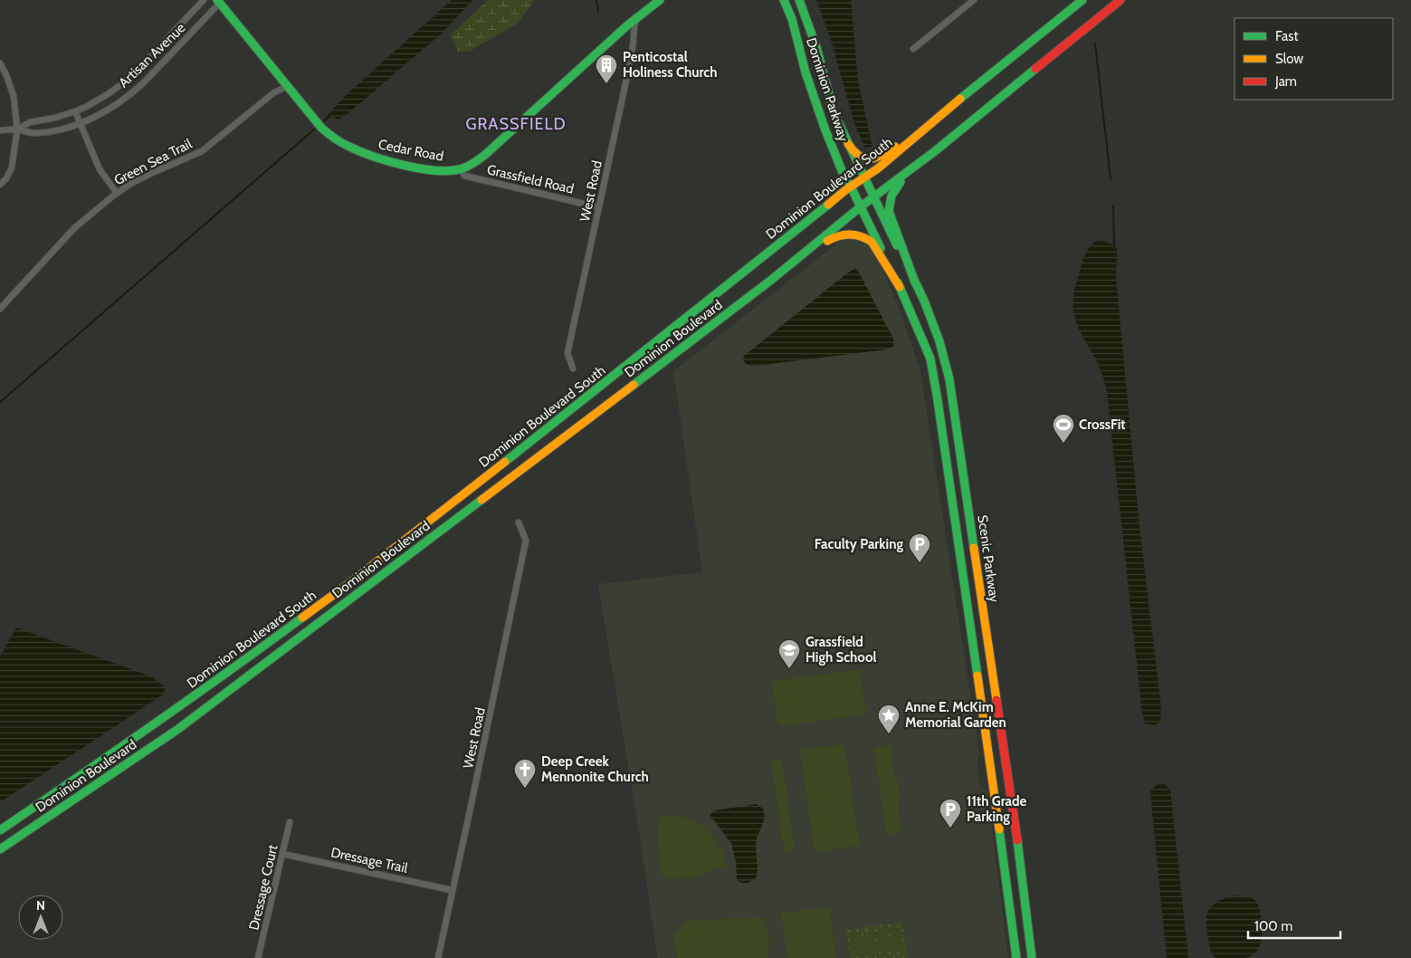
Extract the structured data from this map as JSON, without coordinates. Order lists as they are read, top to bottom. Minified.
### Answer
{"streets":{"main road":["Dominion Parkway","Cedar Road","Dominion Boulevard South","Dominion Boulevard","Scenic Parkway"],"street":["Artisan Avenue","Green Sea Trail","Grassfield Road","West Road","Dressage Trail","Dressage Court"]},"crossings":[["Artisan Avenue","Cedar Road"],["Dominion Parkway","Dominion Boulevard South"],["Dominion Parkway","Scenic Parkway"],["Cedar Road","Green Sea Trail"],["Cedar Road","Grassfield Road"],["Cedar Road","West Road"],["Grassfield Road","West Road"],["Dominion Boulevard South","Dominion Boulevard"],["Dominion Boulevard South","Scenic Parkway"],["West Road","Dressage Trail"],["Dressage Trail","Dressage Court"]],"districts":["GRASSFIELD"],"places":{"building":["Penticostal Holiness Church"],"sports":["CrossFit"],"parking":["Faculty Parking","11th Grade Parking"],"school or university":["Grassfield High School"],"place":["Anne E. McKim Memorial Garden"],"church":["Deep Creek Mennonite Church"]},"legend":["Fast","Slow","Jam"],"scale_bar":"100 m","north":"top"}
